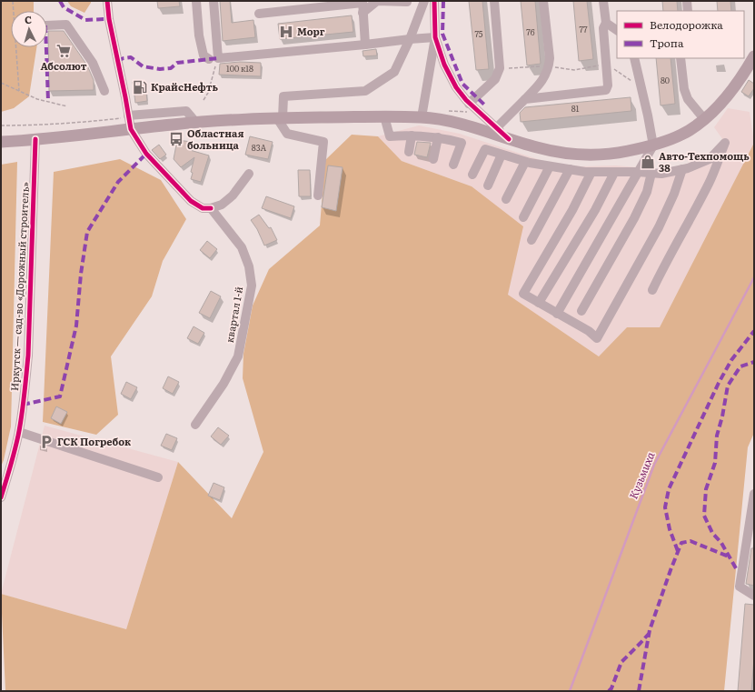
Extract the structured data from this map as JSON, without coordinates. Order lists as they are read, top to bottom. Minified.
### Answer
{"streets":{"street":["Иркутск — сад-во «Дорожный строитель»","квартал 1-й"]},"water":["Кузьмиха"],"places":{"hospital":["Морг"],"supermarket":["Абсолют"],"fuel station":["КрайсНефть"],"bus stop":["Областная больница"],"shop":["Авто-Техпомощь 38"],"parking":["ГСК Погребок"]},"house_numbers":["77","76","75","100 к18","80","81","83А"],"legend":["Велодорожка","Тропа"],"north":"top"}
